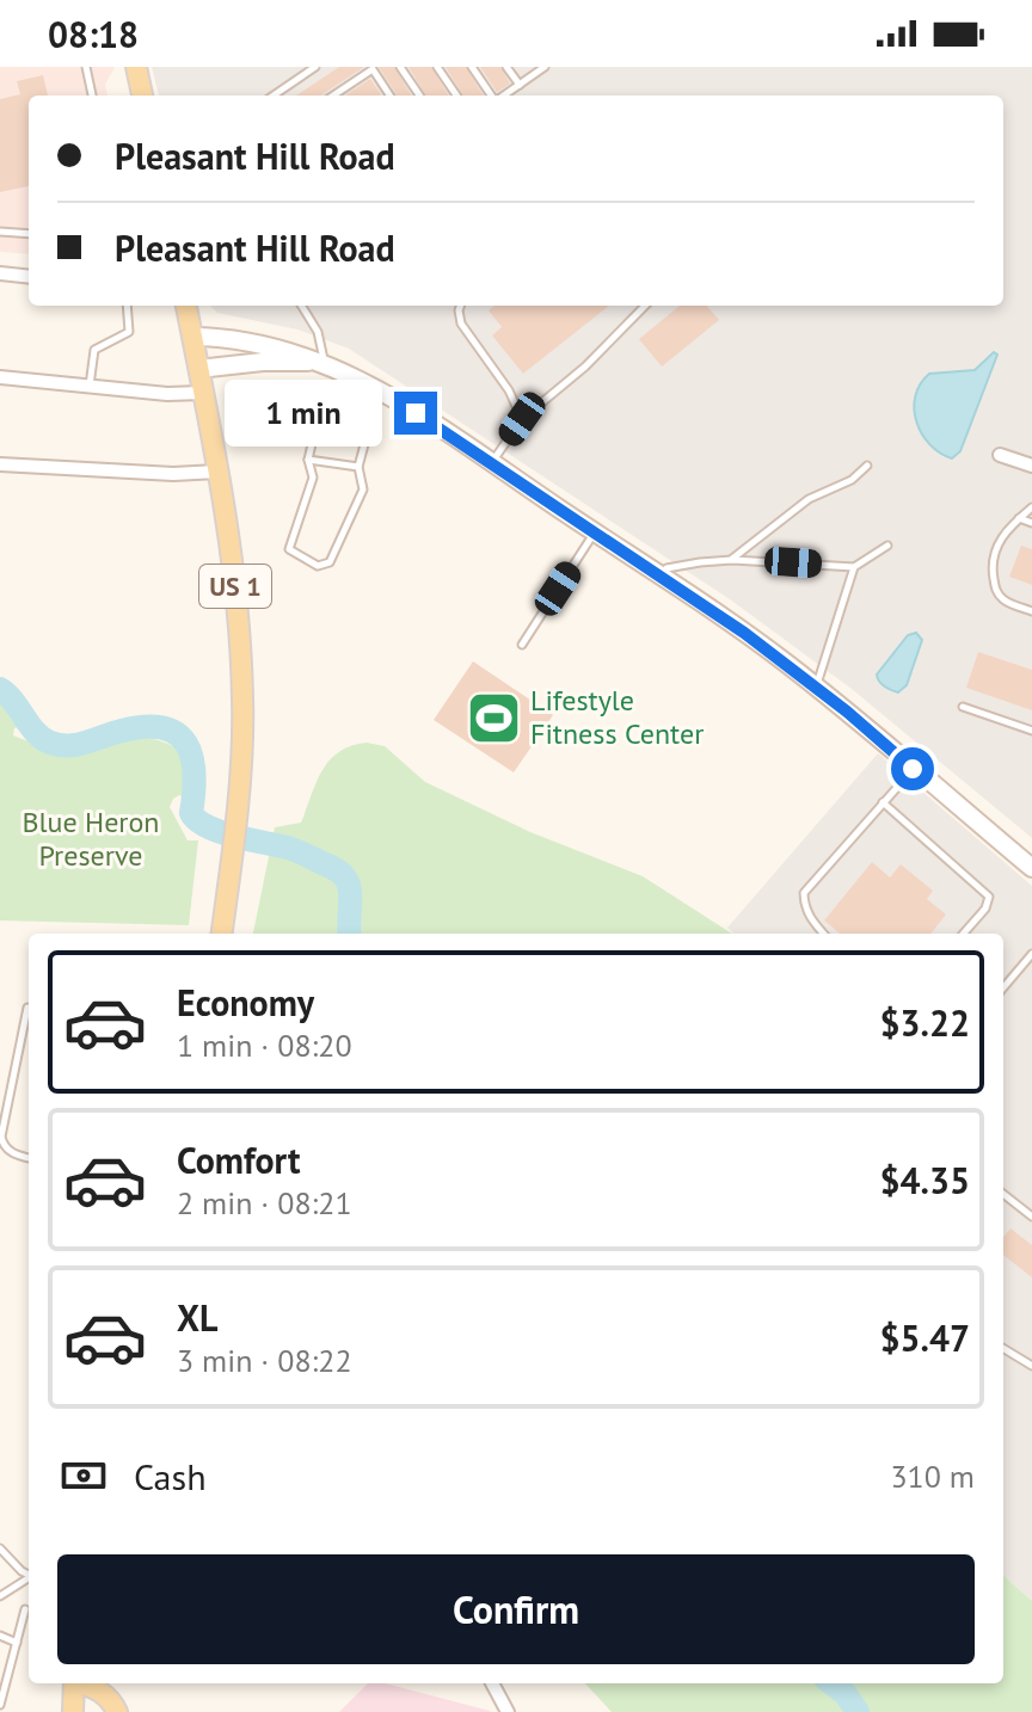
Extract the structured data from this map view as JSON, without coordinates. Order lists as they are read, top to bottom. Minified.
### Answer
{"streets":{"main road":["US 1"]},"parks":["Blue Heron Preserve"],"places":{"sports":["Lifestyle Fitness Center"]},"page":{"status":"08:18","banner":["Pleasant Hill Road","Pleasant Hill Road"],"bubble":"1 min","list":[{"name":"Economy","note":"1 min · 08:20","value":"$3.22"},{"name":"Comfort","note":"2 min · 08:21","value":"$4.35"},{"name":"XL","note":"3 min · 08:22","value":"$5.47"}],"pay":["Cash","310 m"],"buttons":"Confirm"}}
